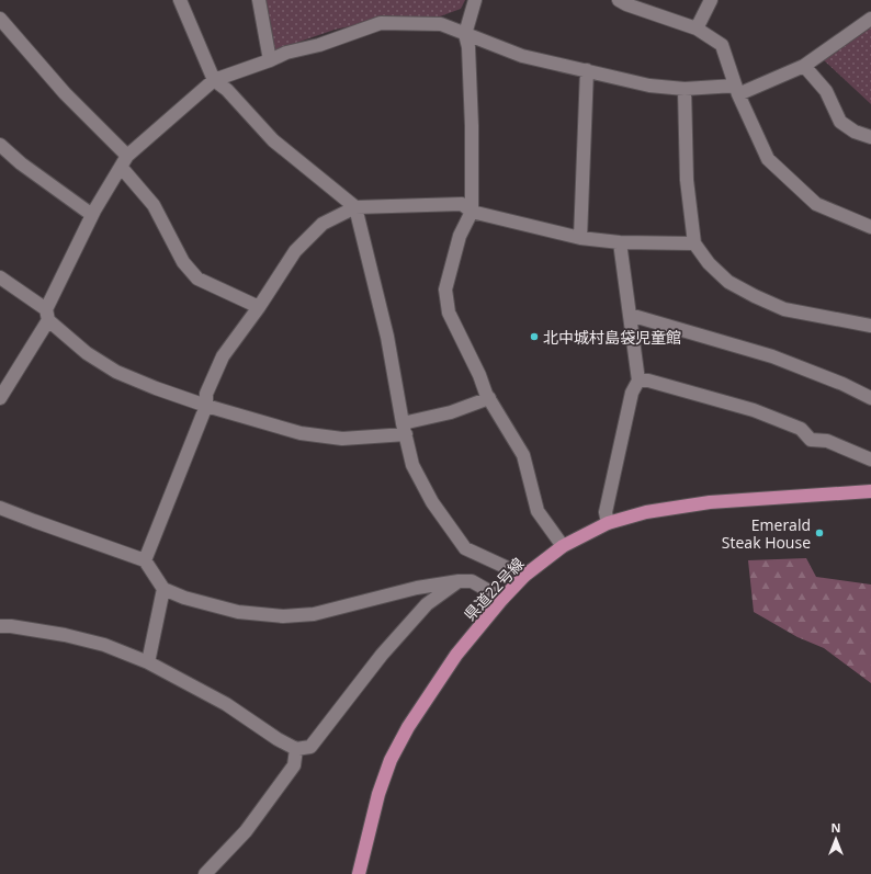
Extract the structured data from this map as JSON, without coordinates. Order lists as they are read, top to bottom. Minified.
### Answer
{"streets":{"main road":["県道22号線"]},"places":["北中城村島袋児童館","Emerald Steak House"],"north":"top"}
